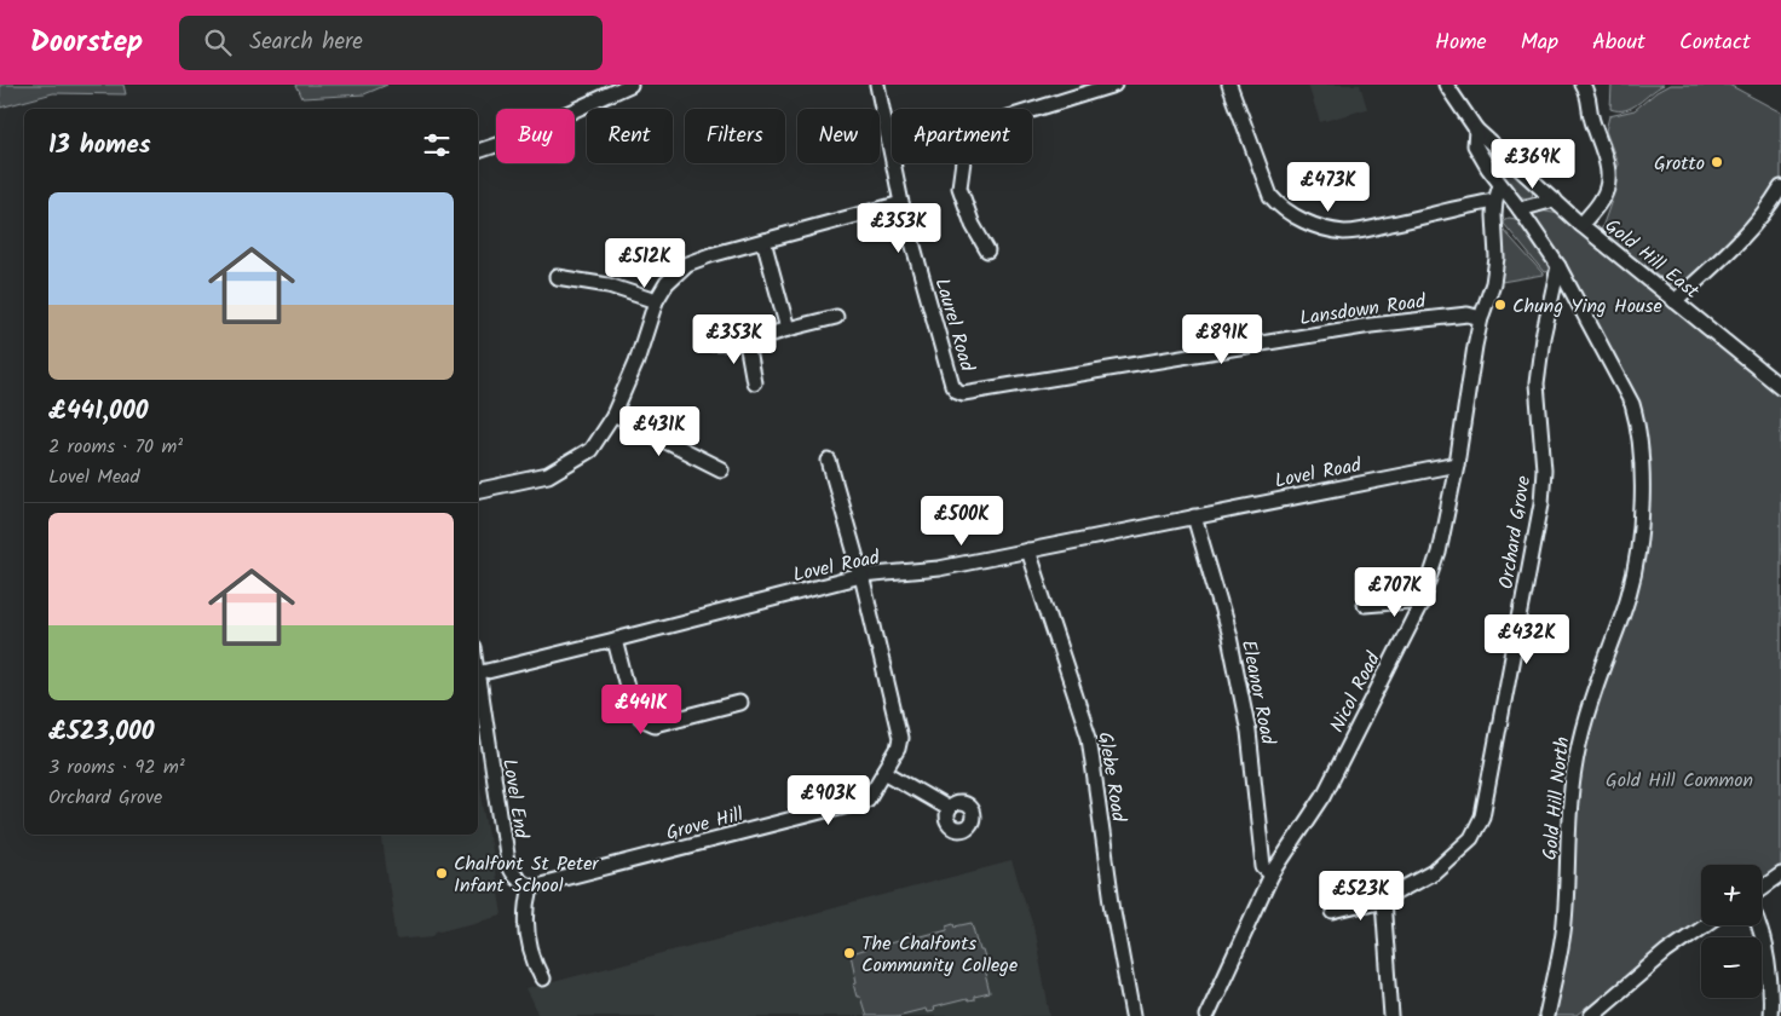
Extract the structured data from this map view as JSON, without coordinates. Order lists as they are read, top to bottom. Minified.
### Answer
{"streets":{"street":["Gold Hill East","Lansdown Road","Laurel Road","Lovel Road","Orchard Grove","Eleanor Road","Nicol Road","Glebe Road","Lovel End","Gold Hill North","Grove Hill"]},"crossings":[["Gold Hill East","Gold Hill North"],["Lansdown Road","Laurel Road"],["Lansdown Road","Nicol Road"],["Lovel Road","Eleanor Road"],["Lovel Road","Nicol Road"],["Lovel Road","Glebe Road"],["Lovel Road","Lovel End"],["Lovel Road","Grove Hill"],["Orchard Grove","Gold Hill North"],["Eleanor Road","Nicol Road"],["Nicol Road","Gold Hill North"],["Lovel End","Grove Hill"]],"parks":["Gold Hill Common"],"places":["Grotto","Chung Ying House","Chalfont St Peter Infant School","The Chalfonts Community College"],"page":{"header":"Doorstep","search":"Search here","nav":["Home","Map","About","Contact"],"chip":["Buy","Rent","Filters","New","Apartment"],"heading":"13 homes","price":["£369K","£473K","£353K","£512K","£353K","£891K","£431K","£500K","£707K","£432K","£441K","£903K","£523K"],"list":[{"name":"£441,000","note":"2 rooms · 70 m² · Lovel Mead"},{"name":"£523,000","note":"3 rooms · 92 m² · Orchard Grove"}],"map_buttons":["+","−"]}}
